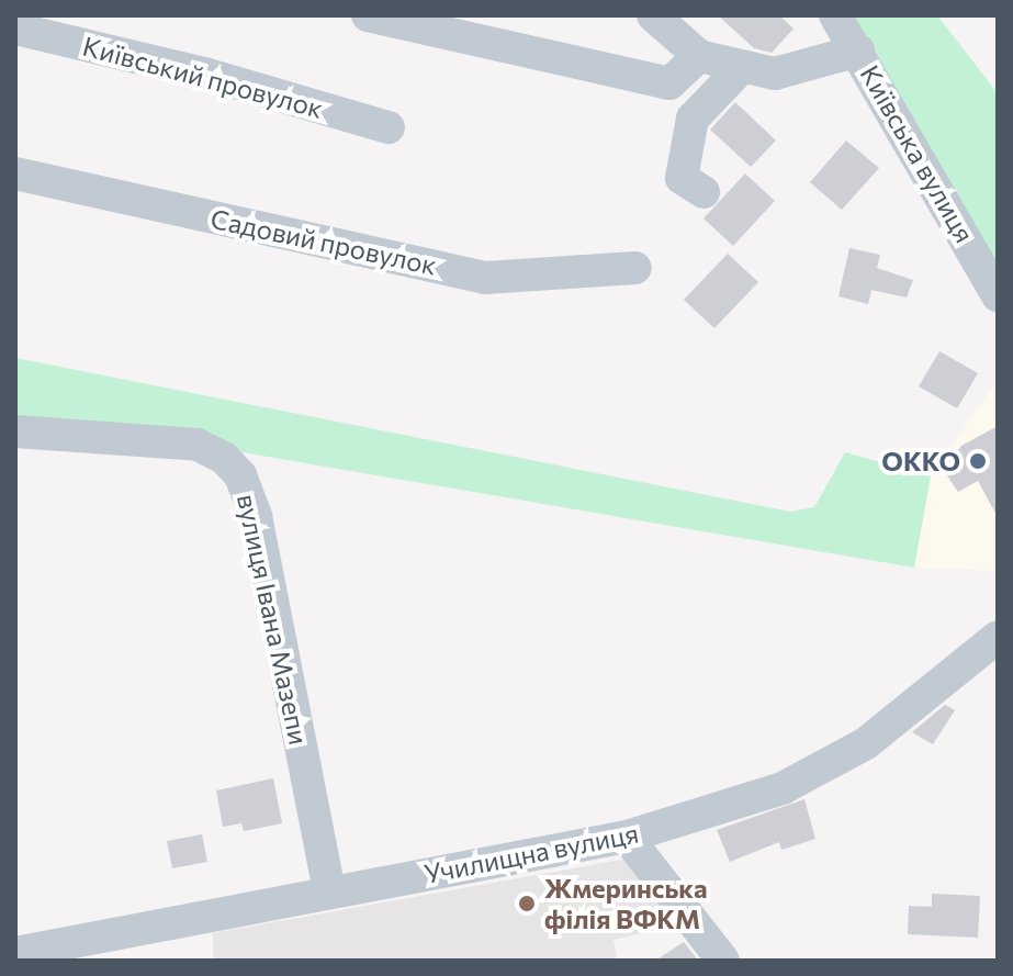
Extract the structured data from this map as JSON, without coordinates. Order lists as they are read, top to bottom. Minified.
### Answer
{"streets":{"street":["Київський провулок","Київська вулиця","Садовий провулок","вулиця Івана Мазепи","Училищна вулиця"]},"crossings":[["вулиця Івана Мазепи","Училищна вулиця"]],"places":["ОККО","Жмеринська філія ВФКМ"]}
